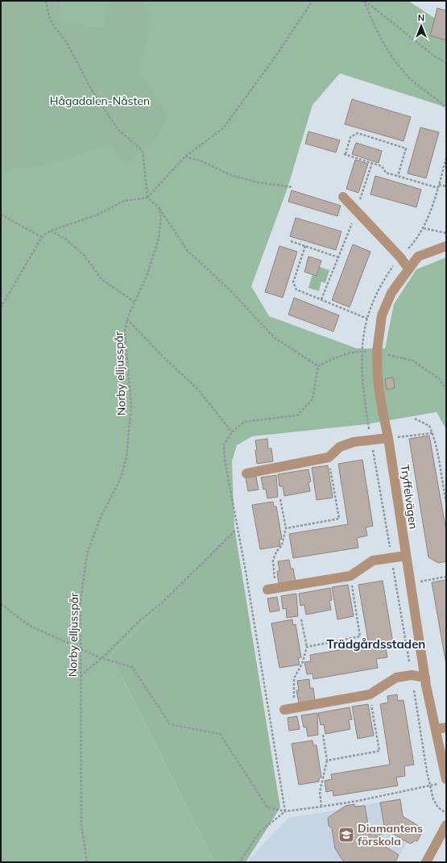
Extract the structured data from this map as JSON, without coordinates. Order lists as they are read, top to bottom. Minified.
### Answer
{"streets":{"street":["Tryffelvägen"],"path":["Norby elljusspår"]},"districts":["Trädgårdsstaden"],"parks":["Hågadalen-Nåsten"],"places":{"school or university":["Diamantens förskola"]},"north":"top"}
